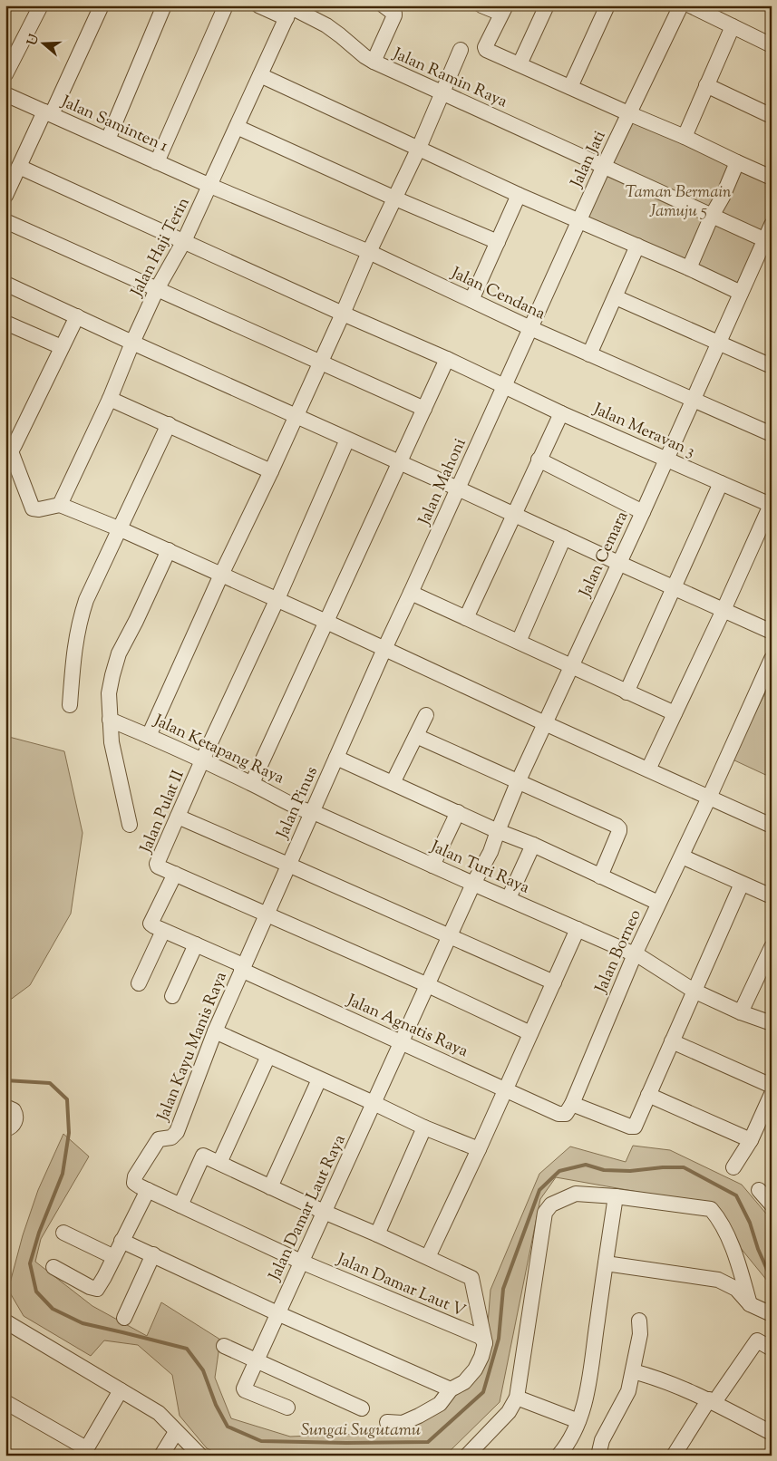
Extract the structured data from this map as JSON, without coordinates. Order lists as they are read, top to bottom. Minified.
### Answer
{"streets":{"street":["Jalan Ramin Raya","Jalan Saminten 1","Jalan Jati","Jalan Haji Terin","Jalan Cendana","Jalan Meravan 3","Jalan Mahoni","Jalan Cemara","Jalan Ketapang Raya","Jalan Pinus","Jalan Pulat II","Jalan Turi Raya","Jalan Borneo","Jalan Agnatis Raya","Jalan Kayu Manis Raya","Jalan Damar Laut Raya","Jalan Damar Laut V"]},"crossings":[["Jalan Ramin Raya","Jalan Jati"],["Jalan Ramin Raya","Jalan Haji Terin"],["Jalan Ramin Raya","Jalan Cemara"],["Jalan Saminten 1","Jalan Haji Terin"],["Jalan Saminten 1","Jalan Cendana"],["Jalan Jati","Jalan Cendana"],["Jalan Jati","Jalan Mahoni"],["Jalan Haji Terin","Jalan Cendana"],["Jalan Haji Terin","Jalan Meravan 3"],["Jalan Cendana","Jalan Mahoni"],["Jalan Cendana","Jalan Cemara"],["Jalan Meravan 3","Jalan Mahoni"],["Jalan Meravan 3","Jalan Cemara"],["Jalan Mahoni","Jalan Pinus"],["Jalan Cemara","Jalan Turi Raya"],["Jalan Cemara","Jalan Damar Laut Raya"],["Jalan Ketapang Raya","Jalan Pinus"],["Jalan Ketapang Raya","Jalan Pulat II"],["Jalan Ketapang Raya","Jalan Turi Raya"],["Jalan Pinus","Jalan Pulat II"],["Jalan Pinus","Jalan Turi Raya"],["Jalan Pinus","Jalan Agnatis Raya"],["Jalan Pinus","Jalan Kayu Manis Raya"],["Jalan Pulat II","Jalan Damar Laut Raya"],["Jalan Turi Raya","Jalan Borneo"],["Jalan Turi Raya","Jalan Damar Laut Raya"],["Jalan Borneo","Jalan Agnatis Raya"],["Jalan Agnatis Raya","Jalan Kayu Manis Raya"],["Jalan Agnatis Raya","Jalan Damar Laut Raya"],["Jalan Kayu Manis Raya","Jalan Damar Laut V"],["Jalan Damar Laut Raya","Jalan Damar Laut V"]],"water":["Sungai Sugutamu"],"parks":["Taman Bermain Jamuju 5"],"north":"left"}
